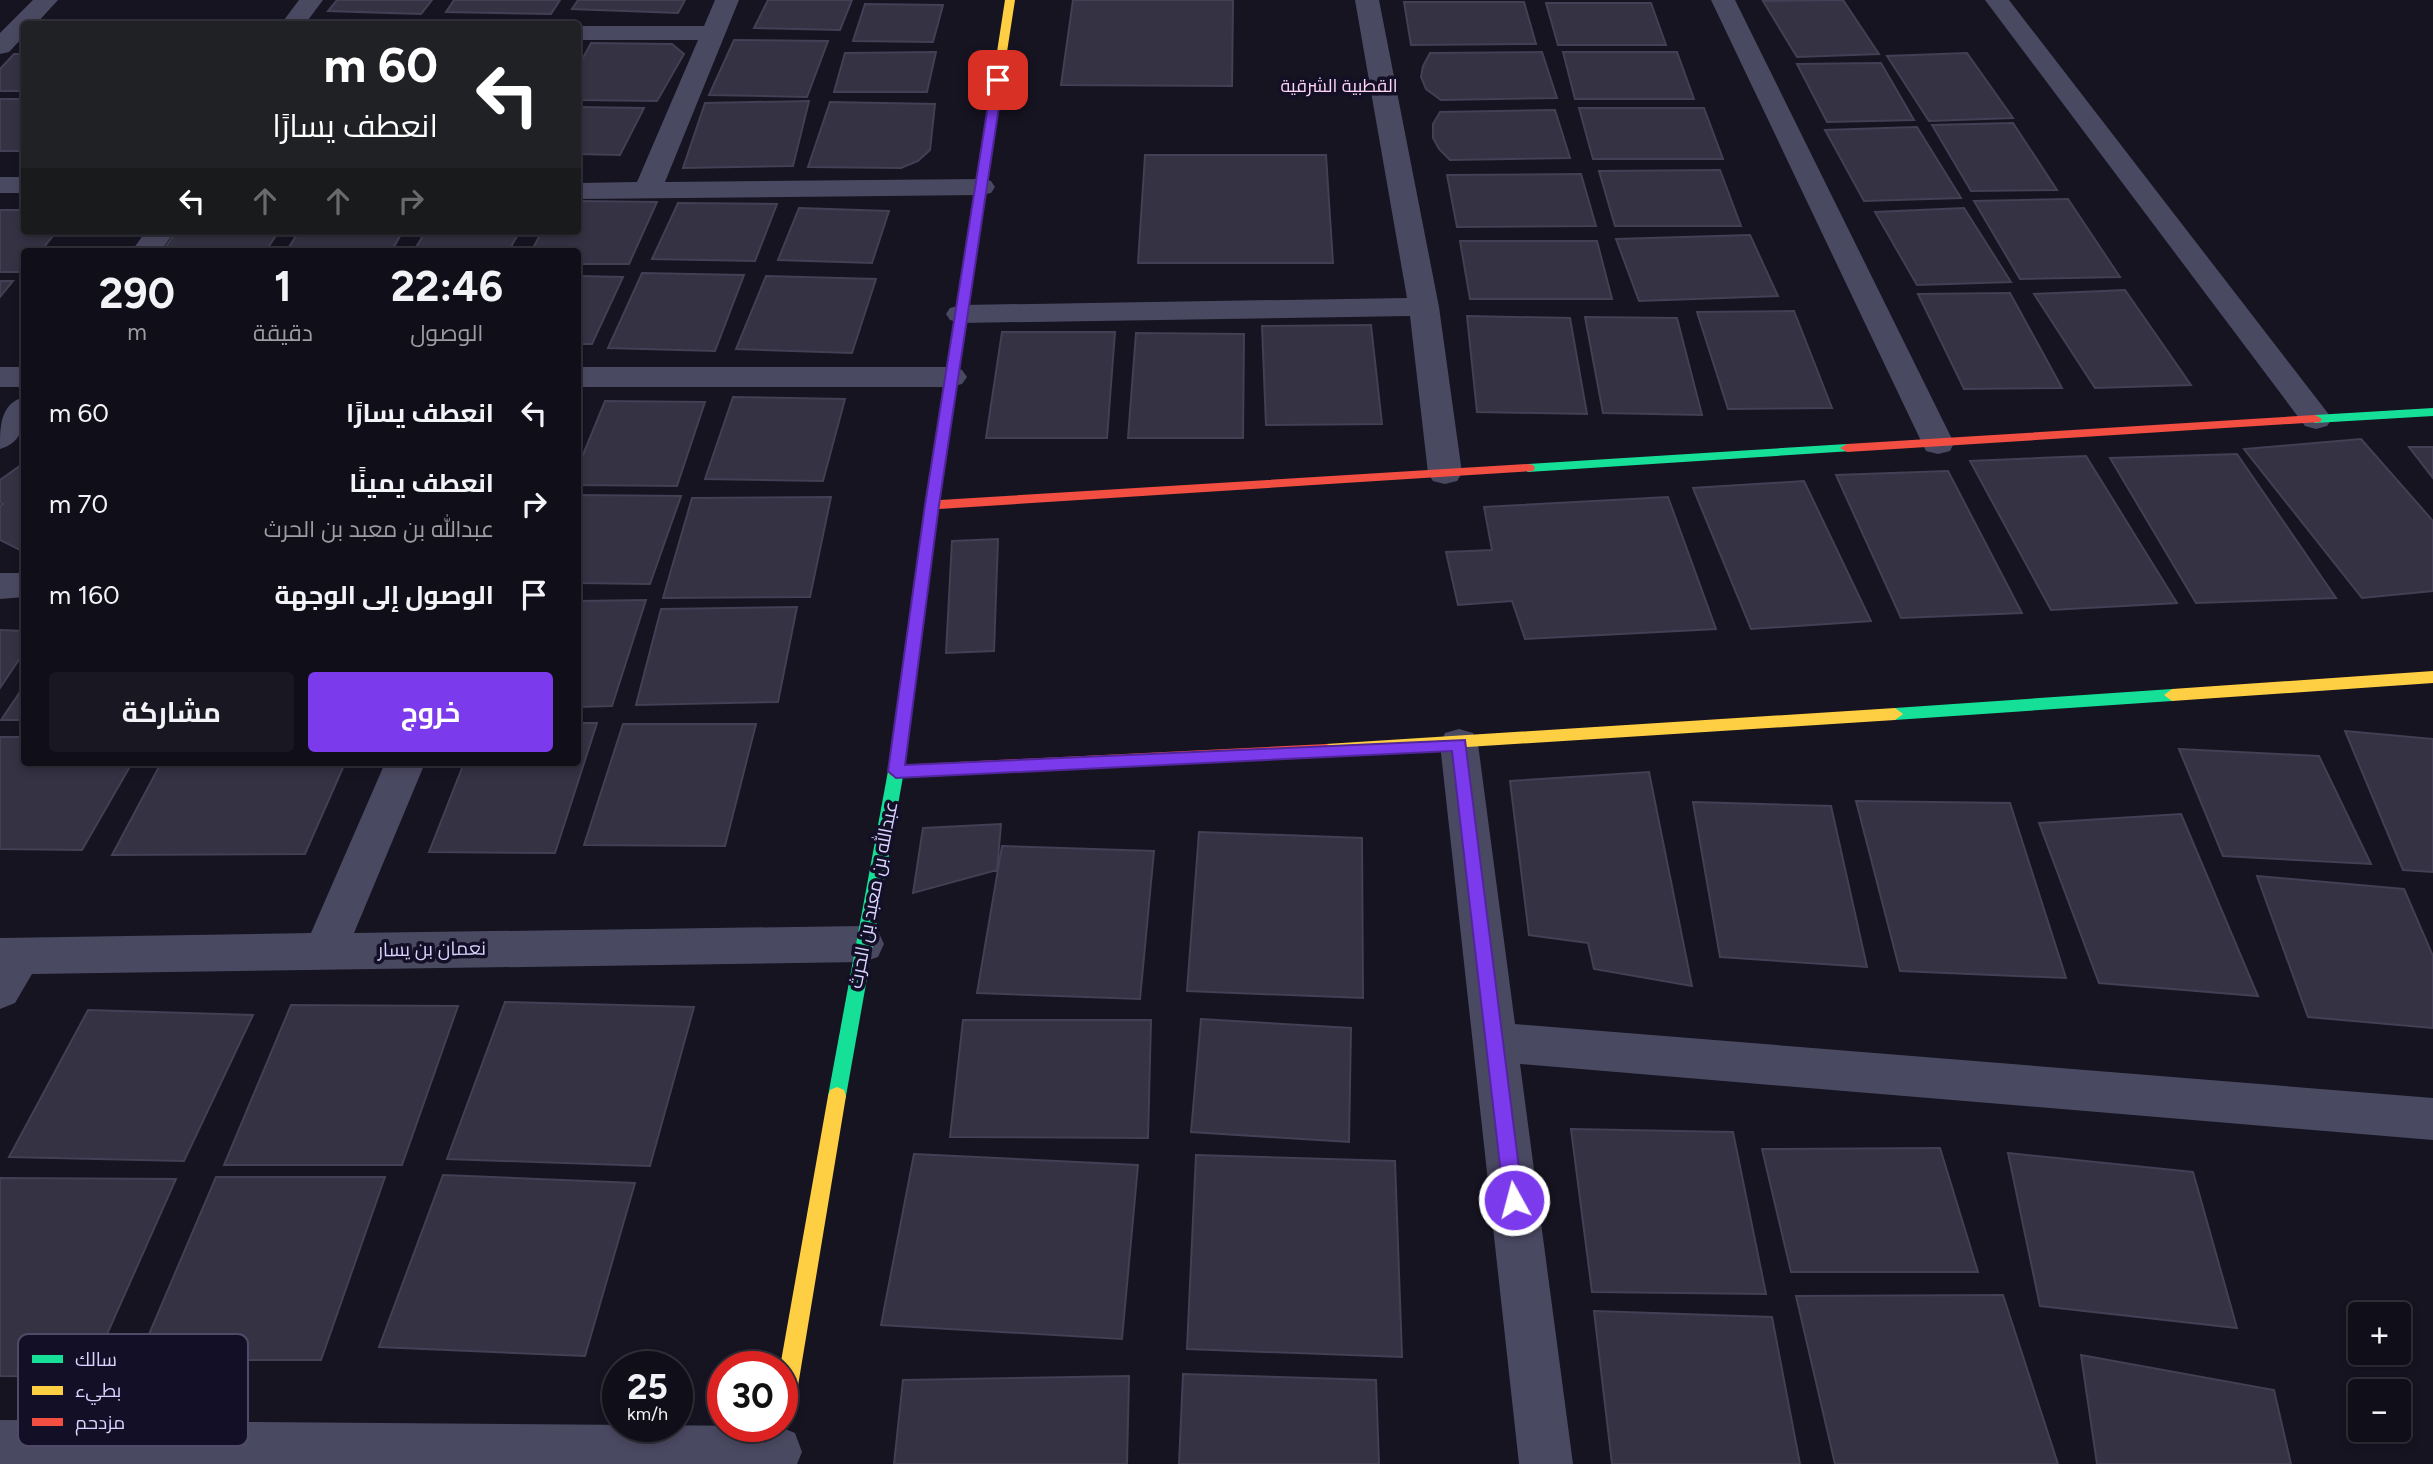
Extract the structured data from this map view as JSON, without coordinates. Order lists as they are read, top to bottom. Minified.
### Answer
{"streets":{"street":["عبدالله بن معبد بن الحرث","نعمان بن يسار"]},"crossings":[["عبدالله بن معبد بن الحرث","نعمان بن يسار"]],"districts":["القطبية الشرقية"],"legend":["سالك","بطيء","مزدحم"],"page":{"turn":["60 m","انعطف يسارًا"],"eta":["22:46","الوصول","1","دقيقة","290","m"],"list":[{"name":"انعطف يسارًا","value":"60 m"},{"name":"انعطف يمينًا","note":"عبدالله بن معبد بن الحرث","value":"70 m"},{"name":"الوصول إلى الوجهة","value":"160 m"}],"buttons":["خروج","مشاركة"],"map_buttons":["+","−"],"speed":"25 km/h","limit":"30"}}
